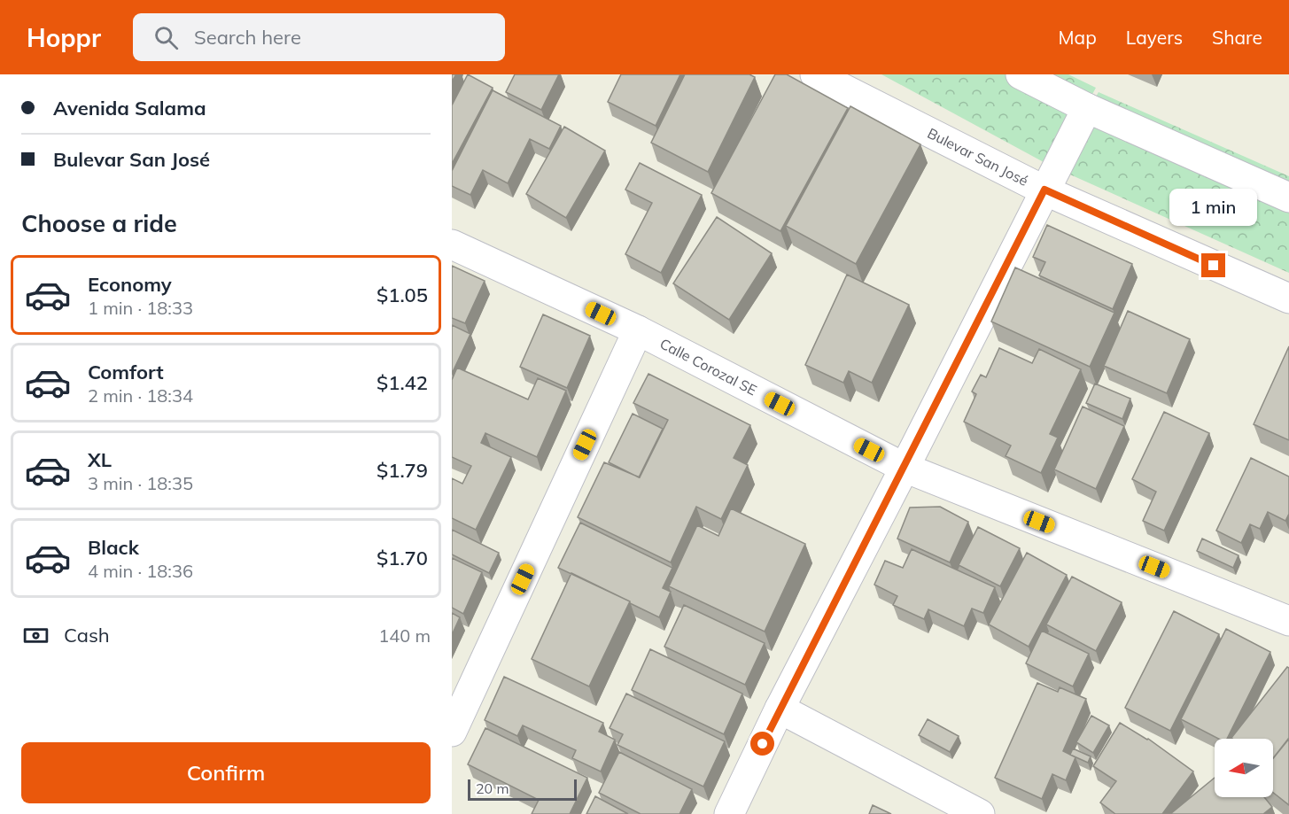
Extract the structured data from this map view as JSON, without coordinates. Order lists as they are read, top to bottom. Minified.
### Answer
{"streets":{"street":["Bulevar San José","Calle Corozal SE"]},"scale_bar":"20 m","north":"left","page":{"header":"Hoppr","search":"Search here","nav":["Map","Layers","Share"],"banner":["Avenida Salama","Bulevar San José"],"bubble":"1 min","heading":"Choose a ride","list":[{"name":"Economy","note":"1 min · 18:33","value":"$1.05"},{"name":"Comfort","note":"2 min · 18:34","value":"$1.42"},{"name":"XL","note":"3 min · 18:35","value":"$1.79"},{"name":"Black","note":"4 min · 18:36","value":"$1.70"}],"pay":["Cash","140 m"],"buttons":"Confirm","scale":"20 m"}}
